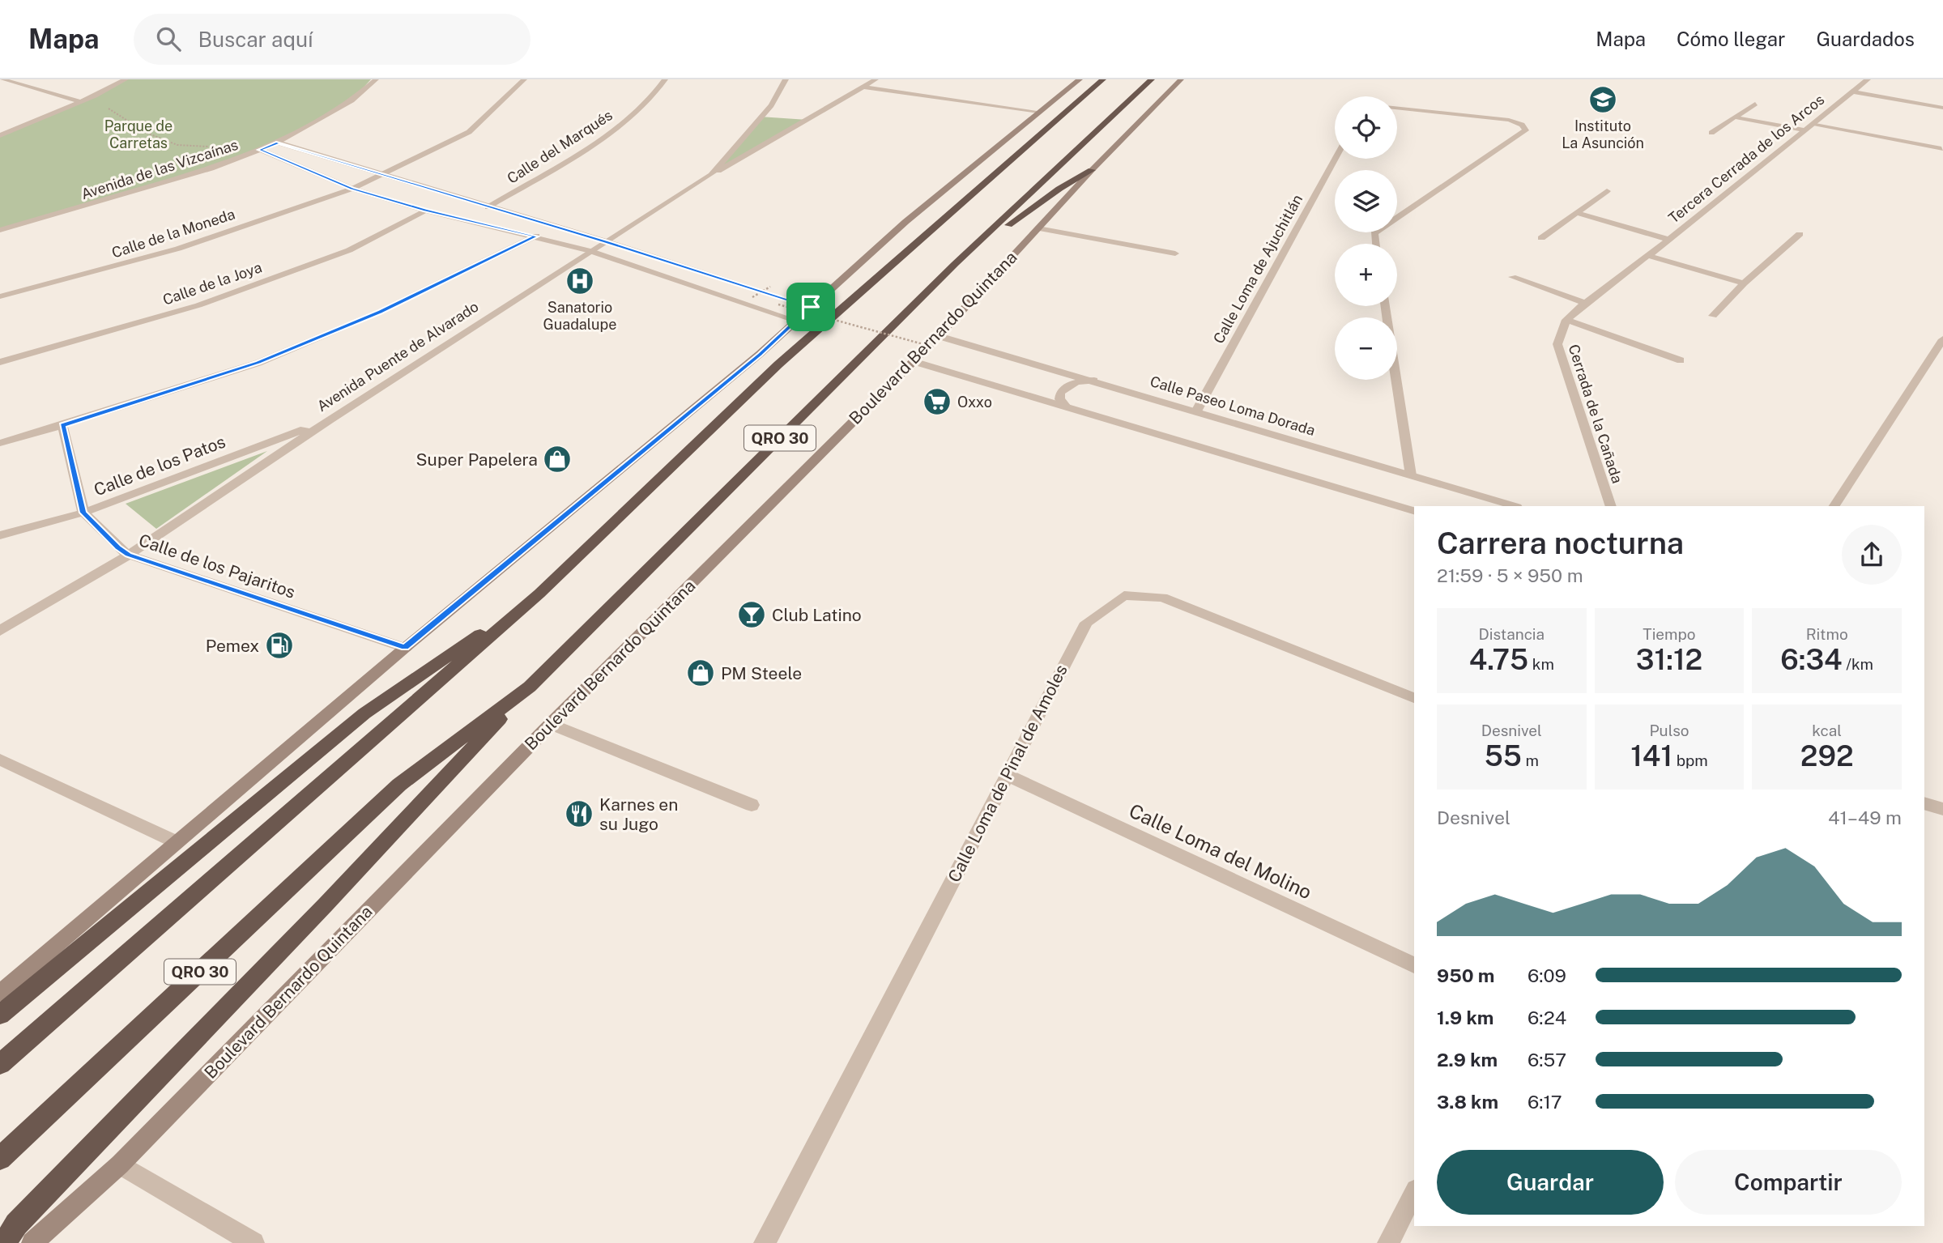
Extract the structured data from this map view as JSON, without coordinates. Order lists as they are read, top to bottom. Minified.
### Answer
{"streets":{"highway":["Boulevard Bernardo Quintana","QRO 30"],"street":["Calle del Marqués","Tercera Cerrada de los Arcos","Avenida de las Vizcaínas","Calle de la Moneda","Calle Loma de Ajuchitlán","Calle de la Joya","Avenida Puente de Alvarado","Calle Paseo Loma Dorada","Cerrada de la Cañada","Calle de los Patos","Calle de los Pajaritos","Calle Loma de Pinal de Amoles","Calle Loma del Molino"]},"crossings":[["Tercera Cerrada de los Arcos","Cerrada de la Cañada"],["Calle Loma de Ajuchitlán","Calle Paseo Loma Dorada"],["Boulevard Bernardo Quintana","Calle Paseo Loma Dorada"],["Avenida Puente de Alvarado","Calle de los Patos"],["Avenida Puente de Alvarado","Calle de los Pajaritos"],["Calle de los Patos","Calle de los Pajaritos"],["Calle Loma de Pinal de Amoles","Calle Loma del Molino"]],"parks":["Parque de Carretas"],"places":{"school or university":["Instituto La Asunción"],"hospital":["Sanatorio Guadalupe"],"supermarket":["Oxxo"],"shop":["Super Papelera","PM Steele"],"bar":["Club Latino"],"fuel station":["Pemex"],"restaurant":["Karnes en su Jugo"]},"page":{"header":"Mapa","search":"Buscar aquí","nav":["Mapa","Cómo llegar","Guardados"],"map_buttons":["+","−"],"heading":["Carrera nocturna","21:59 · 5 × 950 m"],"stats":[["Distancia","4.75 km"],["Tiempo","31:12"],["Ritmo","6:34 /km"],["Desnivel","55 m"],["Pulso","141 bpm"],["kcal","292"]],"chart":["Desnivel","41–49 m"],"list":[{"name":"950 m","note":"6:09"},{"name":"1.9 km","note":"6:24"},{"name":"2.9 km","note":"6:57"},{"name":"3.8 km","note":"6:17"}],"buttons":["Guardar","Compartir"]}}
